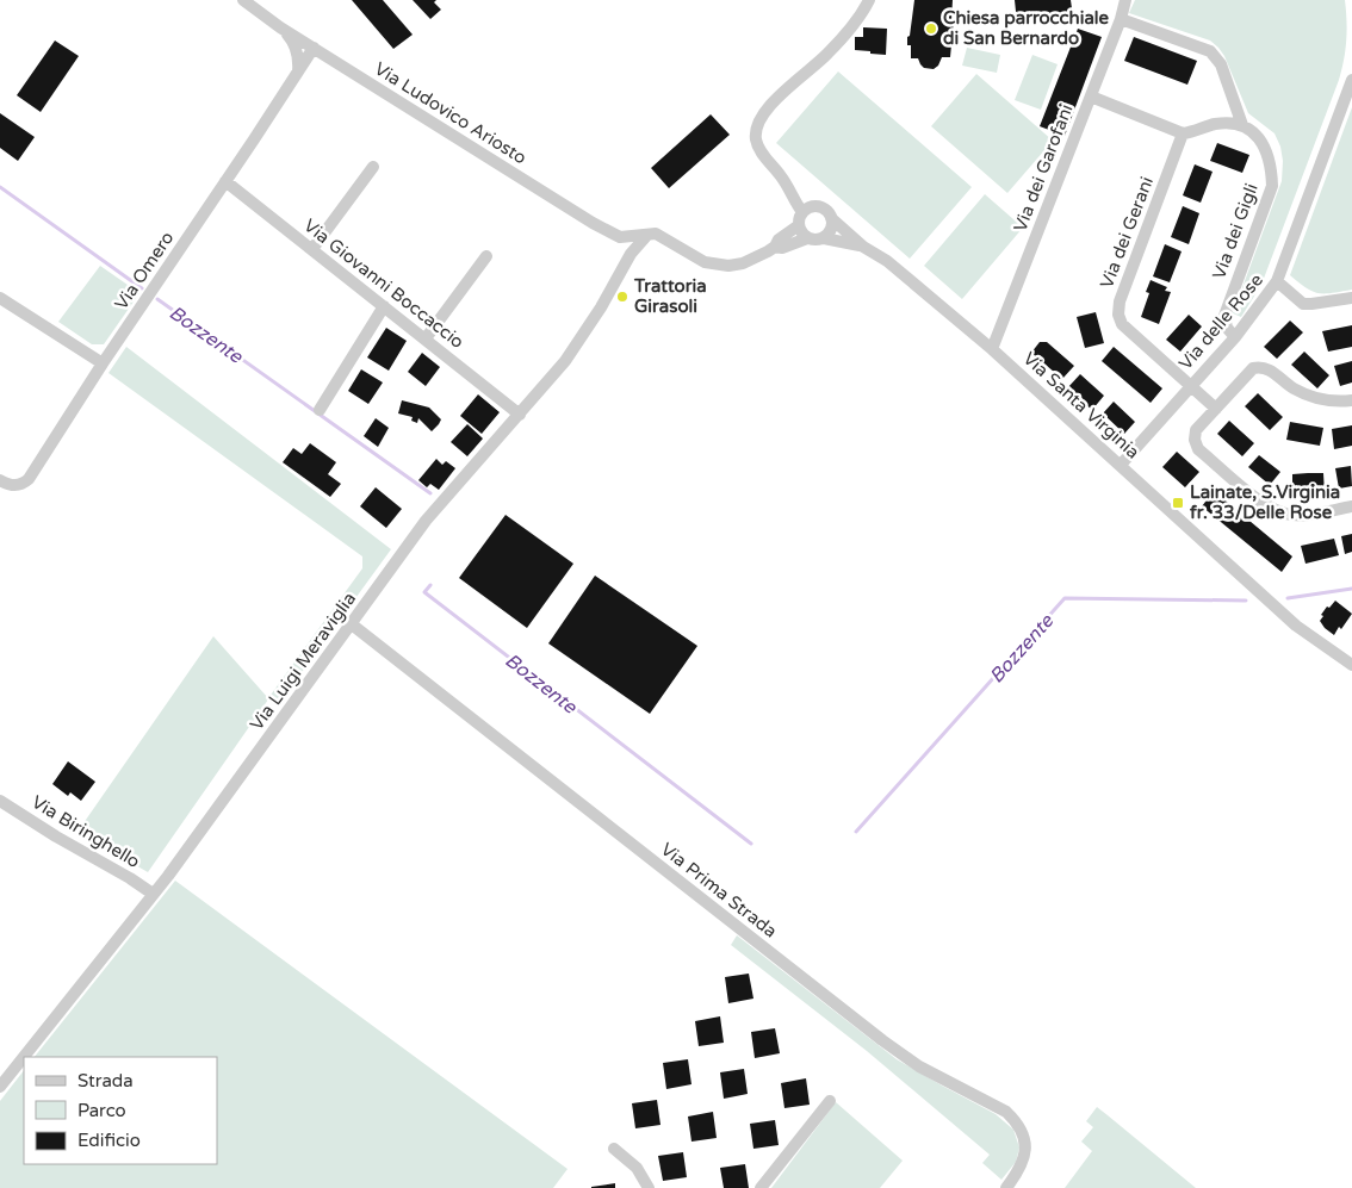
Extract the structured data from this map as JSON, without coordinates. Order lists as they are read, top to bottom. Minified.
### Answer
{"streets":{"street":["Via Ludovico Ariosto","Via dei Garofani","Via dei Gigli","Via dei Gerani","Via Omero","Via Giovanni Boccaccio","Via delle Rose","Via Santa Virginia","Via Luigi Meraviglia","Via Biringhello","Via Prima Strada"]},"crossings":[["Via Ludovico Ariosto","Via Omero"],["Via dei Garofani","Via Santa Virginia"],["Via dei Gigli","Via delle Rose"],["Via dei Gerani","Via delle Rose"],["Via Omero","Via Giovanni Boccaccio"],["Via Giovanni Boccaccio","Via Luigi Meraviglia"],["Via delle Rose","Via Santa Virginia"],["Via Luigi Meraviglia","Via Biringhello"],["Via Luigi Meraviglia","Via Prima Strada"]],"water":["Bozzente"],"places":{"other":["Chiesa parrocchiale di San Bernardo","Trattoria Girasoli"],"transit":["Lainate, S.Virginia fr. 33/Delle Rose"]},"legend":["Strada","Parco","Edificio"]}
